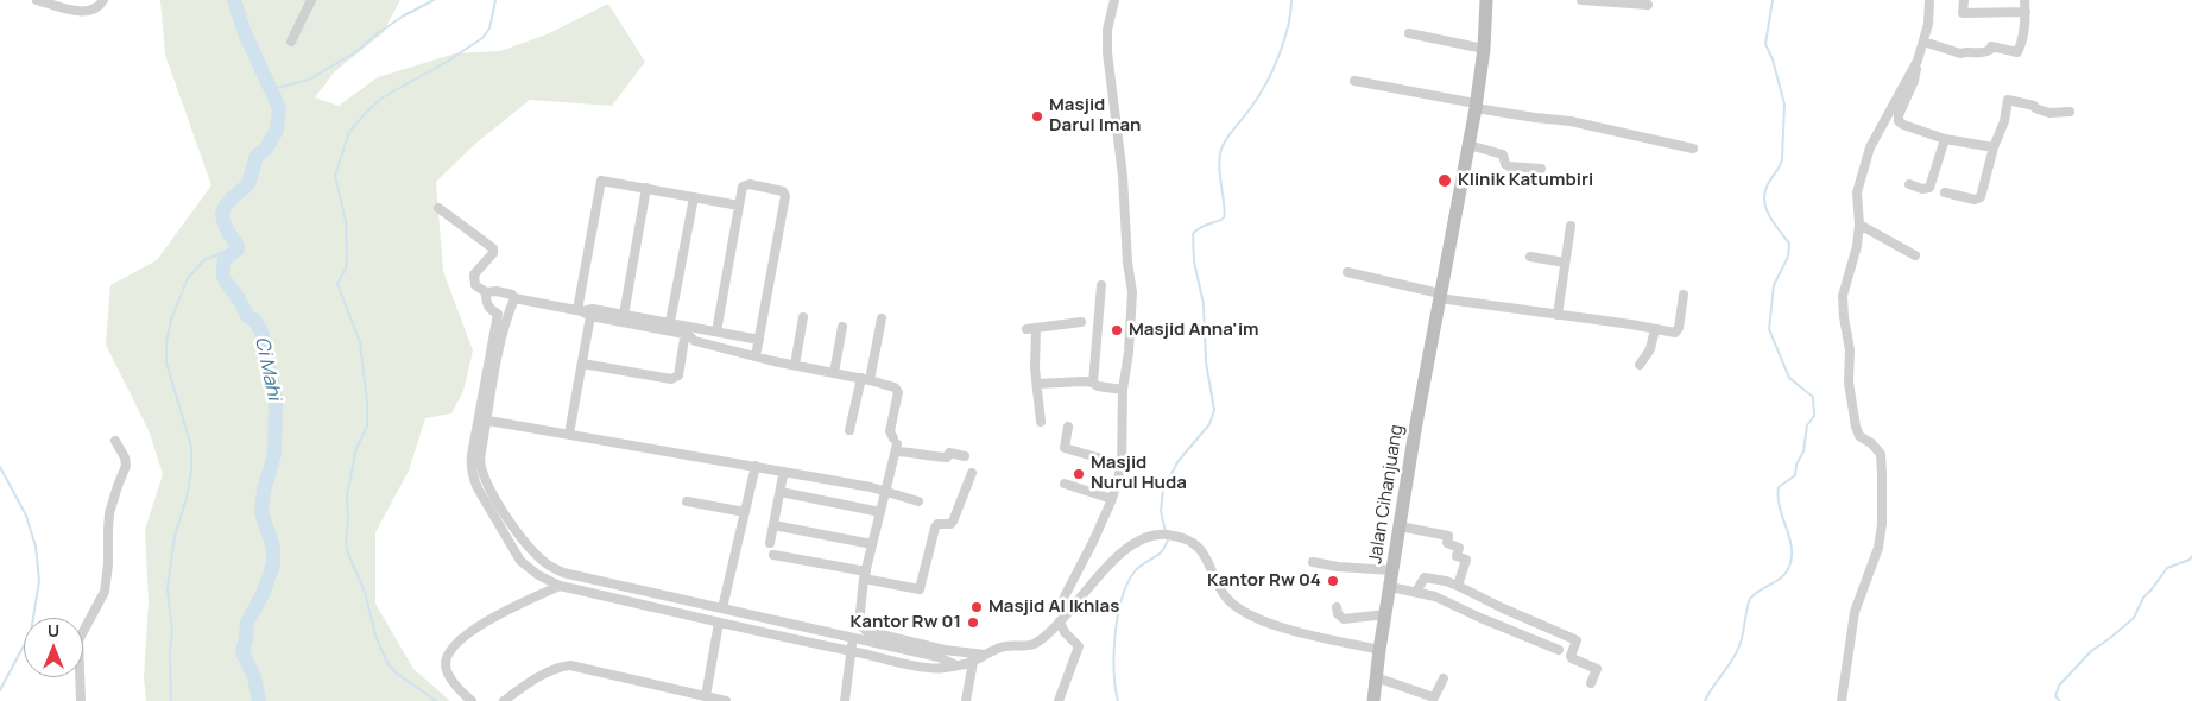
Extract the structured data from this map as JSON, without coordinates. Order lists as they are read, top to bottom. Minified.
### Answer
{"streets":{"main road":["Jalan Cihanjuang"]},"water":["Ci Mahi"],"places":["Masjid Darul Iman","Klinik Katumbiri","Masjid Anna'im","Masjid Nurul Huda","Kantor Rw 04","Masjid Al Ikhlas","Kantor Rw 01"],"north":"top"}
